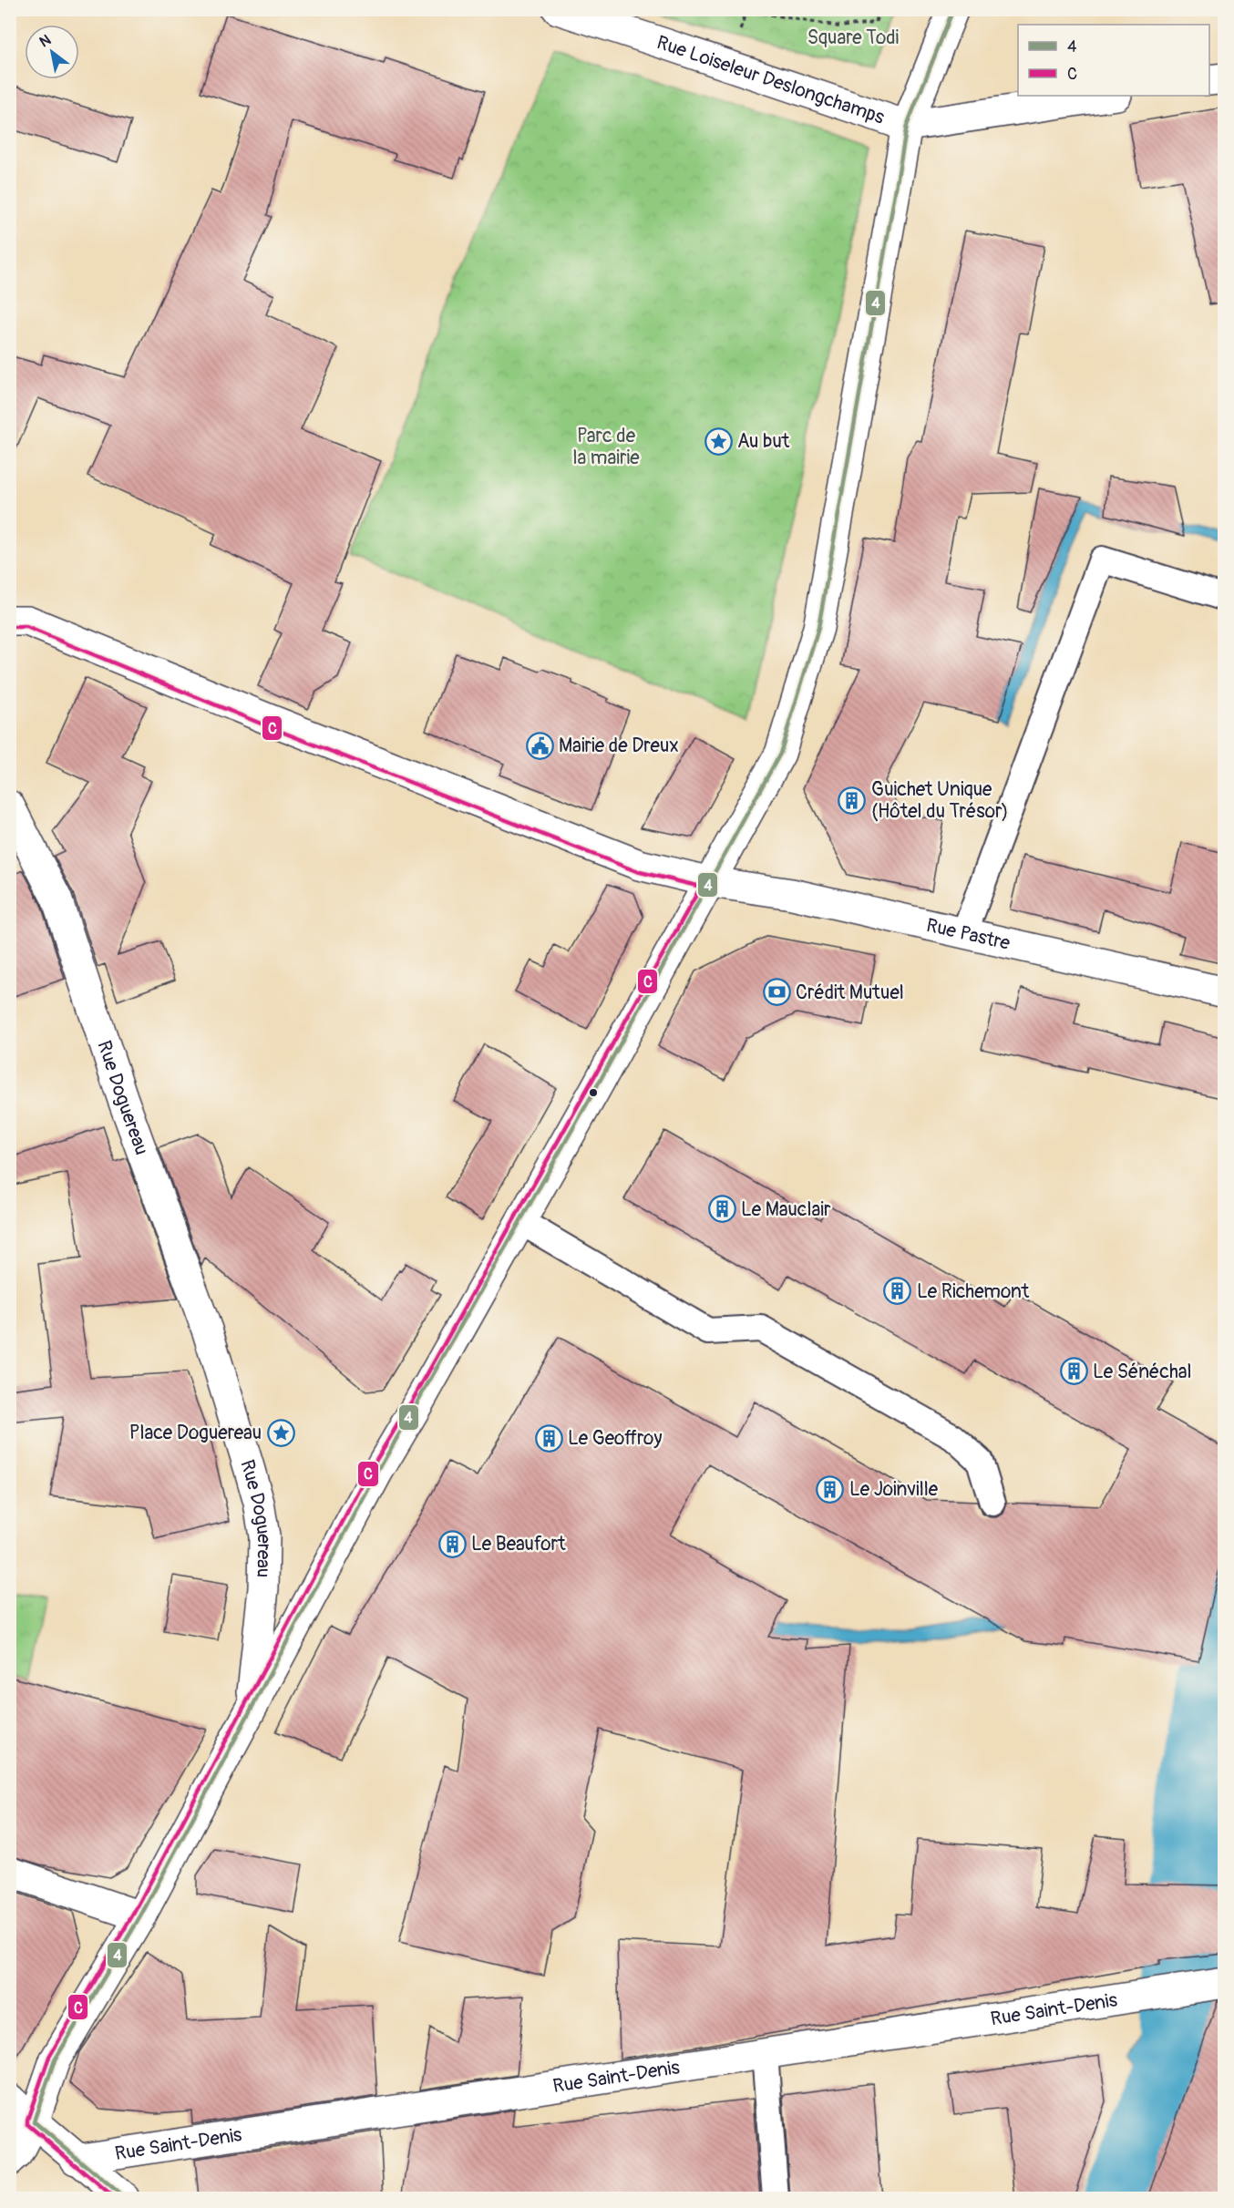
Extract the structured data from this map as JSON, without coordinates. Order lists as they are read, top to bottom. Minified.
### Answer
{"streets":{"street":["Rue Loiseleur Deslongchamps","Rue Pastre","Rue Doguereau","Rue Saint-Denis"]},"parks":["Square Todi","Parc de la mairie"],"places":{"place":["Au but","Place Doguereau"],"public building":["Mairie de Dreux"],"building":["Guichet Unique (Hôtel du Trésor)","Le Mauclair","Le Richemont","Le Sénéchal","Le Geoffroy","Le Joinville","Le Beaufort"],"bank":["Crédit Mutuel"]},"lines":["transit line 4","transit line C"],"legend":["4","C"],"north":"top left"}
